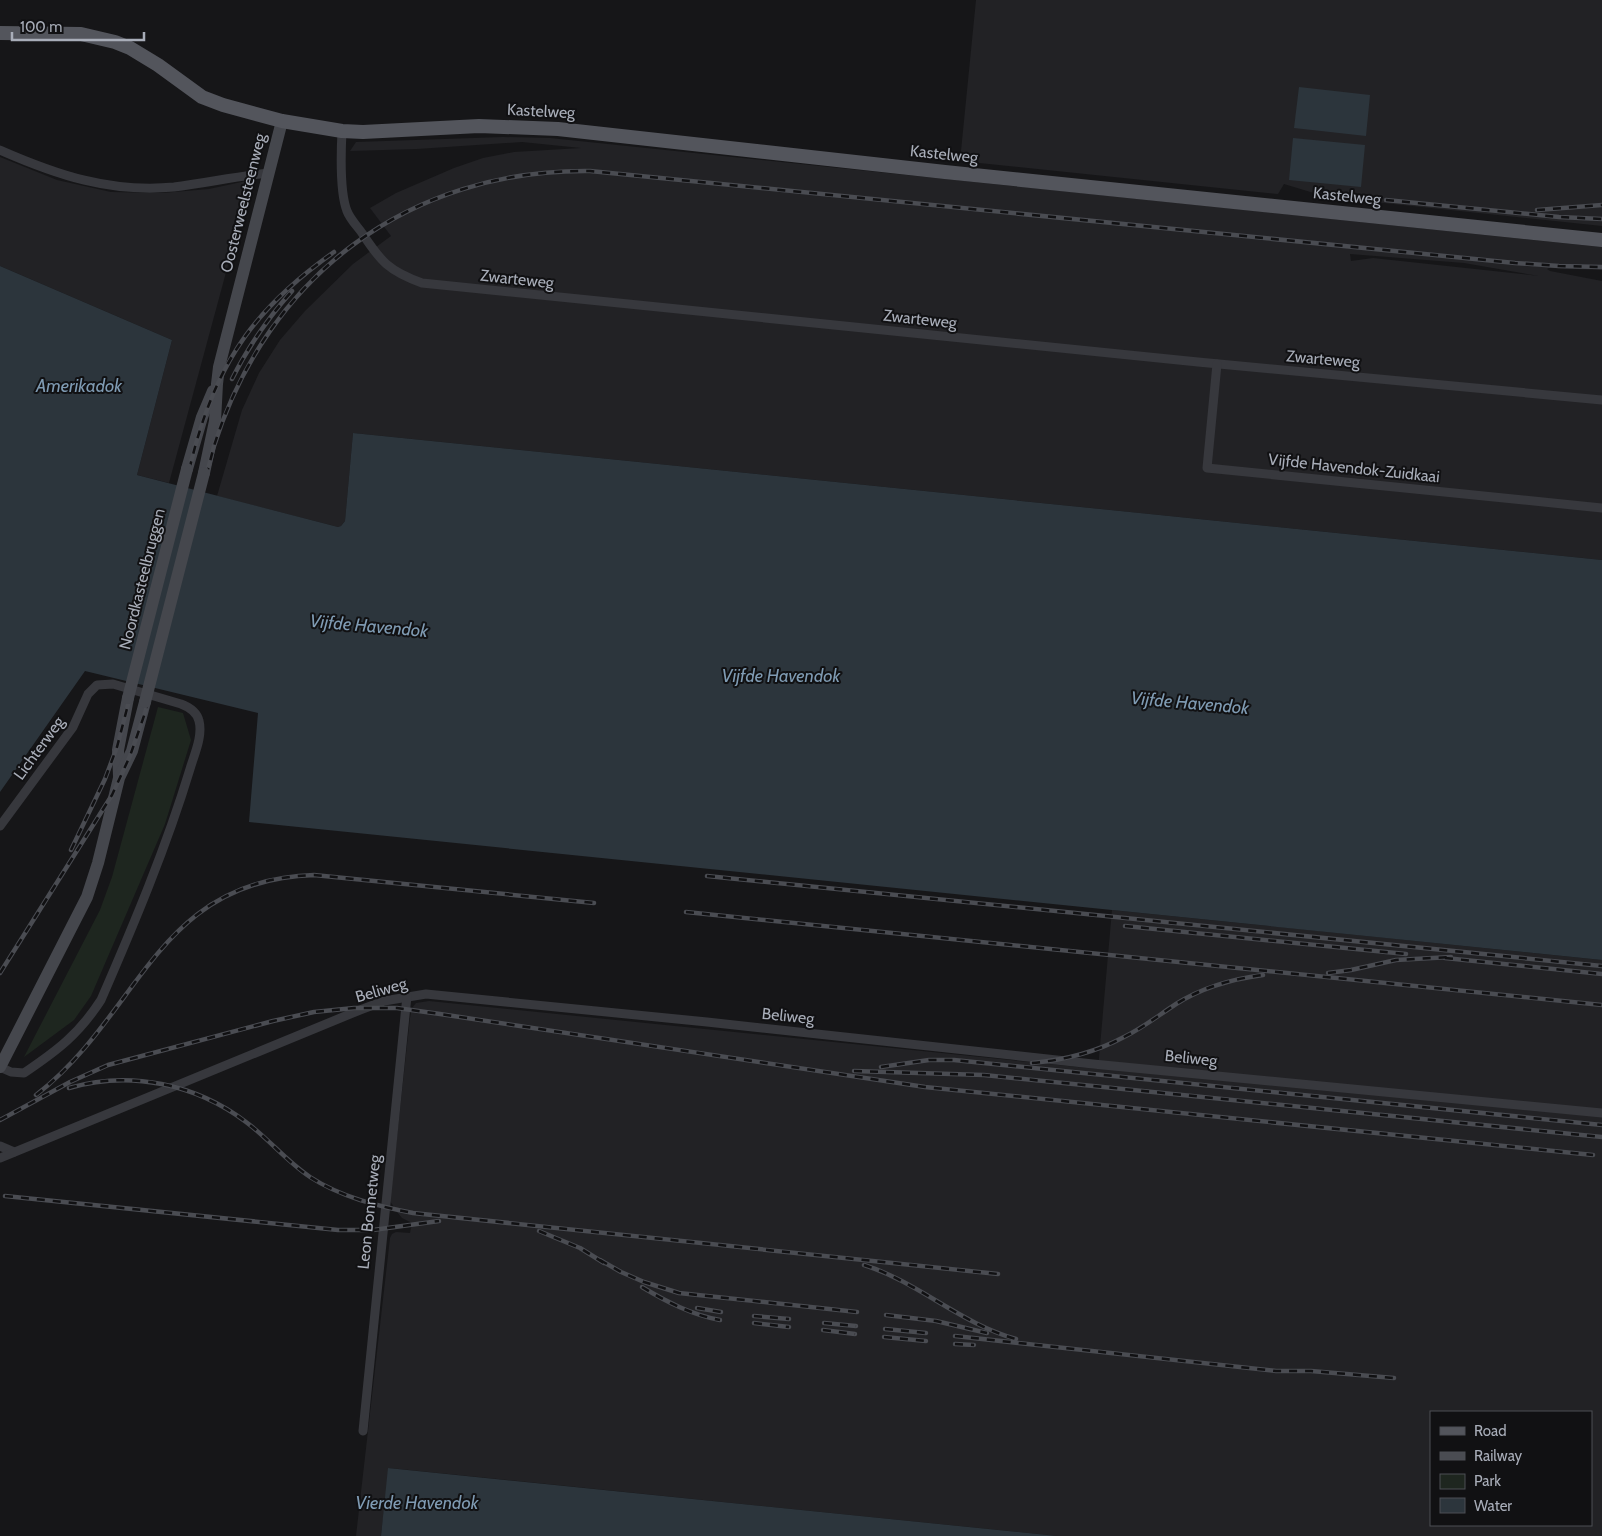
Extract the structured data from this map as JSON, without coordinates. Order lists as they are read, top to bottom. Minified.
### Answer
{"streets":{"main road":["Kastelweg","Oosterweelsteenweg","Noordkasteelbruggen"],"street":["Zwarteweg","Vijfde Havendok-Zuidkaai","Lichterweg","Beliweg","Leon Bonnetweg"]},"crossings":[["Kastelweg","Oosterweelsteenweg"],["Kastelweg","Zwarteweg"],["Oosterweelsteenweg","Noordkasteelbruggen"],["Zwarteweg","Vijfde Havendok-Zuidkaai"],["Beliweg","Leon Bonnetweg"]],"water":["Amerikadok","Vijfde Havendok","Vierde Havendok"],"legend":["Road","Railway","Park","Water"],"scale_bar":"100 m"}
